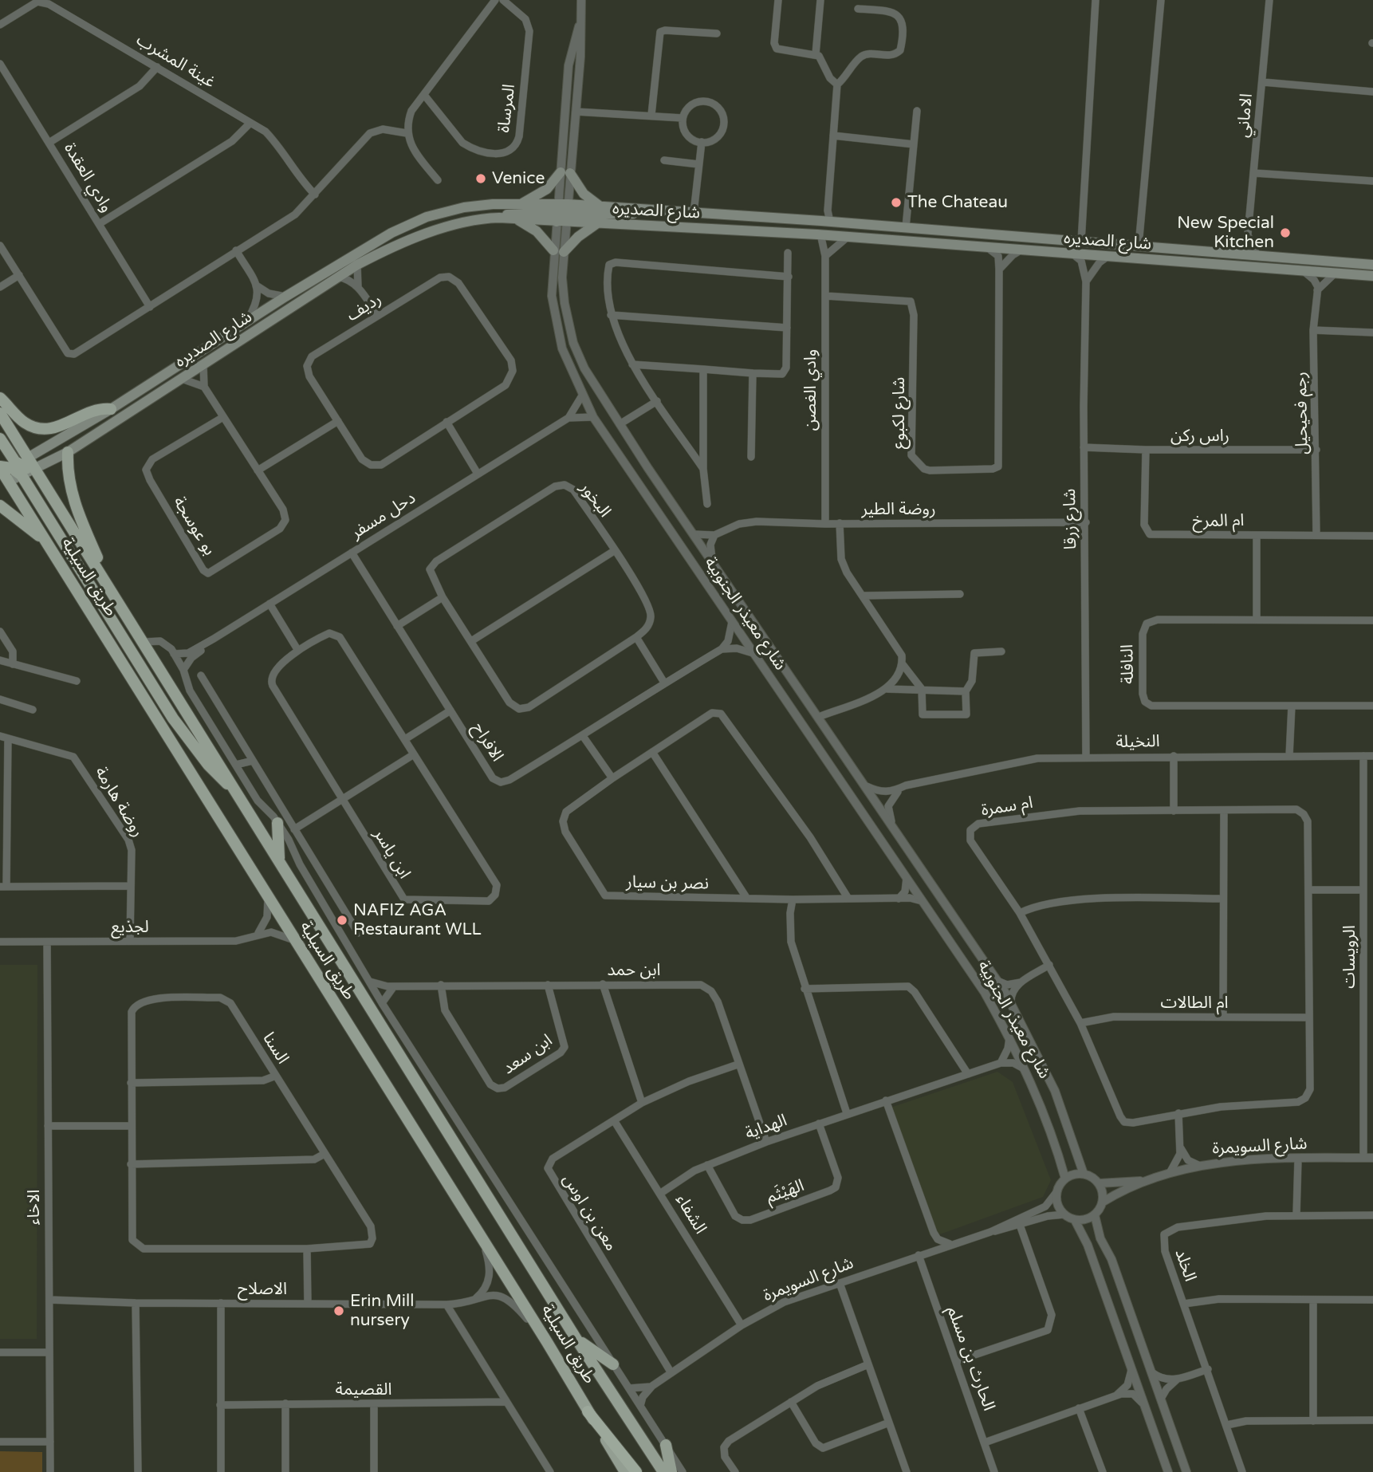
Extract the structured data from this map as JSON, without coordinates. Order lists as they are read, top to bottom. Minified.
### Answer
{"streets":{"main road":["شارع الصديره","طريق السيلية"],"street":["غينة المشرب","المرساة","الاماني","وادي العقدة","رديف","وادي الغصن","شارع لكبوع","رجم فحيحيل","راس ركن","البخور","روضة الطير","دحل مسفر","شارع زرقا","ام المرخ","بو عوسجة","شارع معيذر الجنوبية","النافلة","الافراح","النخيلة","روضة هارمة","ام سمرة","ابن ياسر","نصر بن سيار","لجذيع","الرويسات","ابن حمد","ام الطالات","السنا","ابن سعد","الهداية","شارع السويمرة","الهَيْثَم","الاخاء","معن بن اوس","الشفاء","الخلد","الاصلاح","الحارث بن مسلم","القصيمة"]},"crossings":[["الاماني","شارع الصديره"],["شارع الصديره","وادي الغصن"],["شارع الصديره","شارع لكبوع"],["شارع الصديره","شارع زرقا"],["شارع الصديره","طريق السيلية"],["شارع الصديره","شارع معيذر الجنوبية"],["وادي الغصن","شارع لكبوع"],["وادي الغصن","روضة الطير"],["رجم فحيحيل","راس ركن"],["رجم فحيحيل","ام المرخ"],["راس ركن","شارع زرقا"],["راس ركن","ام المرخ"],["روضة الطير","شارع زرقا"],["روضة الطير","شارع معيذر الجنوبية"],["دحل مسفر","طريق السيلية"],["دحل مسفر","شارع معيذر الجنوبية"],["دحل مسفر","الافراح"],["شارع زرقا","النخيلة"],["طريق السيلية","لجذيع"],["طريق السيلية","ابن حمد"],["طريق السيلية","شارع السويمرة"],["طريق السيلية","الاصلاح"],["شارع معيذر الجنوبية","النخيلة"],["شارع معيذر الجنوبية","نصر بن سيار"],["شارع معيذر الجنوبية","الهداية"],["شارع معيذر الجنوبية","شارع السويمرة"],["النخيلة","الرويسات"],["روضة هارمة","لجذيع"],["ام سمرة","ام الطالات"],["لجذيع","الاخاء"],["الرويسات","شارع السويمرة"],["ابن حمد","ابن سعد"],["ابن حمد","الهداية"],["ابن حمد","معن بن اوس"],["الهداية","شارع السويمرة"],["الهداية","الهَيْثَم"],["الهداية","الشفاء"],["شارع السويمرة","معن بن اوس"],["شارع السويمرة","الشفاء"],["شارع السويمرة","الحارث بن مسلم"],["الاخاء","الاصلاح"],["معن بن اوس","الشفاء"]],"places":["Venice","The Chateau","New Special Kitchen","NAFIZ AGA Restaurant WLL","Erin Mill nursery"]}
